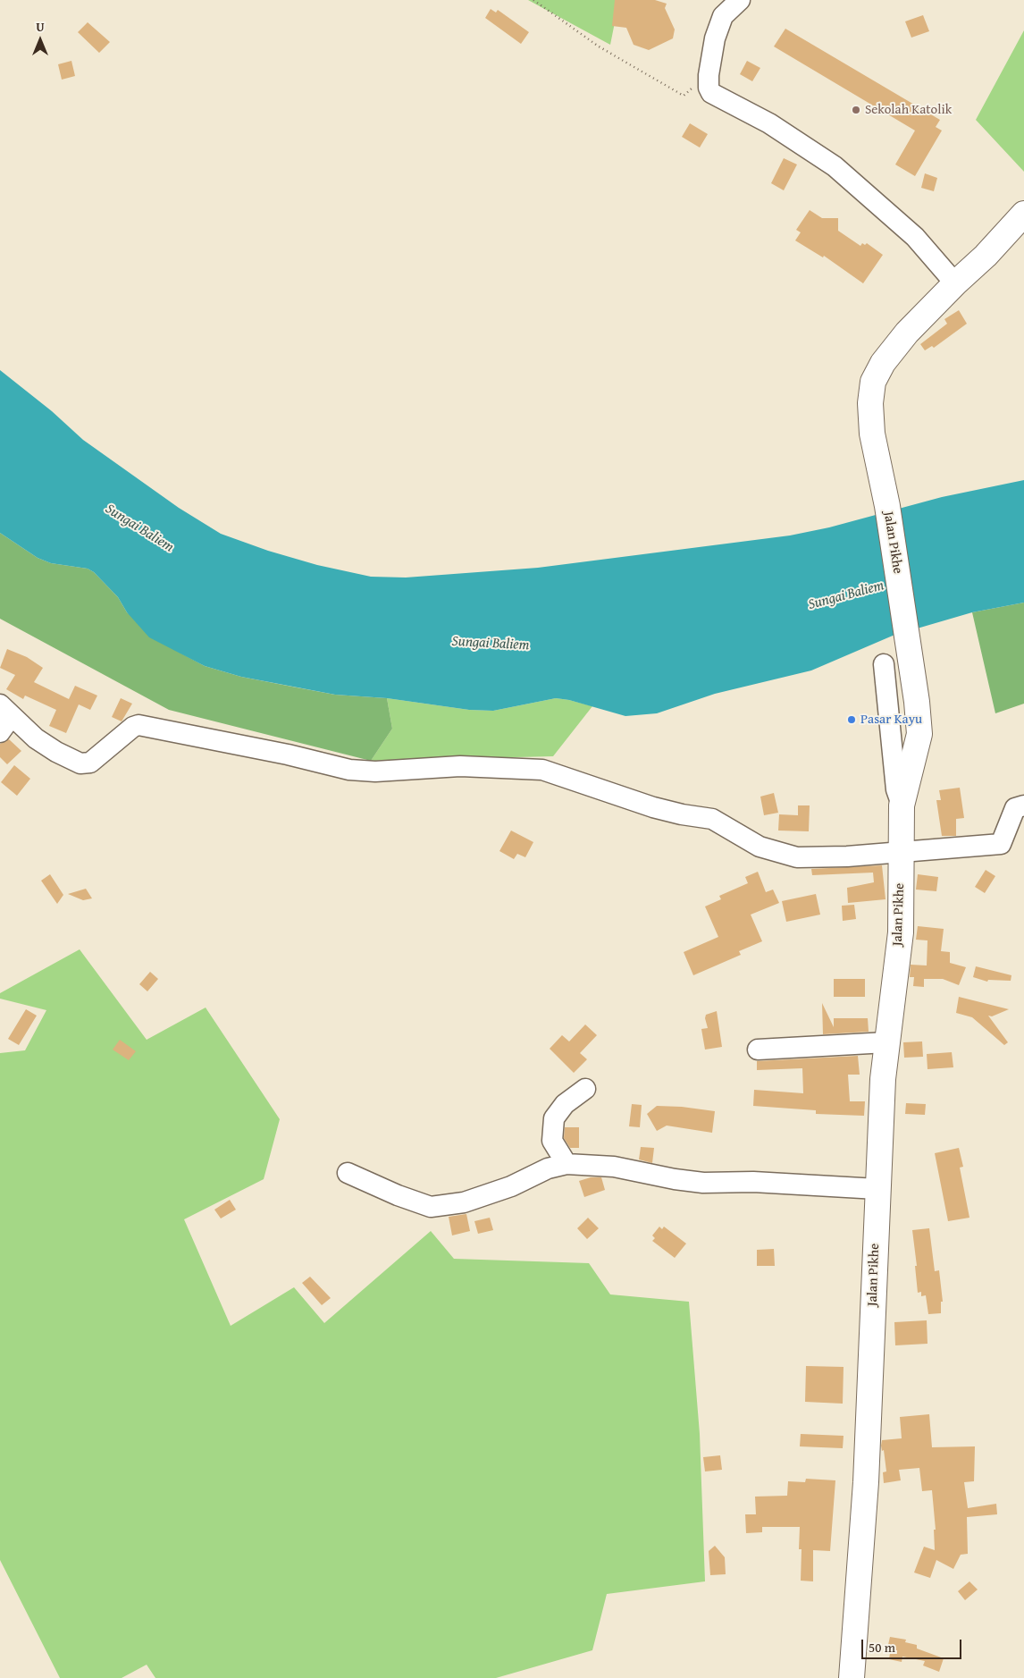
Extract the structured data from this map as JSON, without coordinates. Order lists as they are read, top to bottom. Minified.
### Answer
{"streets":{"highway":["Jalan Pikhe"]},"water":["Sungai Baliem"],"places":["Sekolah Katolik","Pasar Kayu"],"scale_bar":"50 m","north":"top"}
